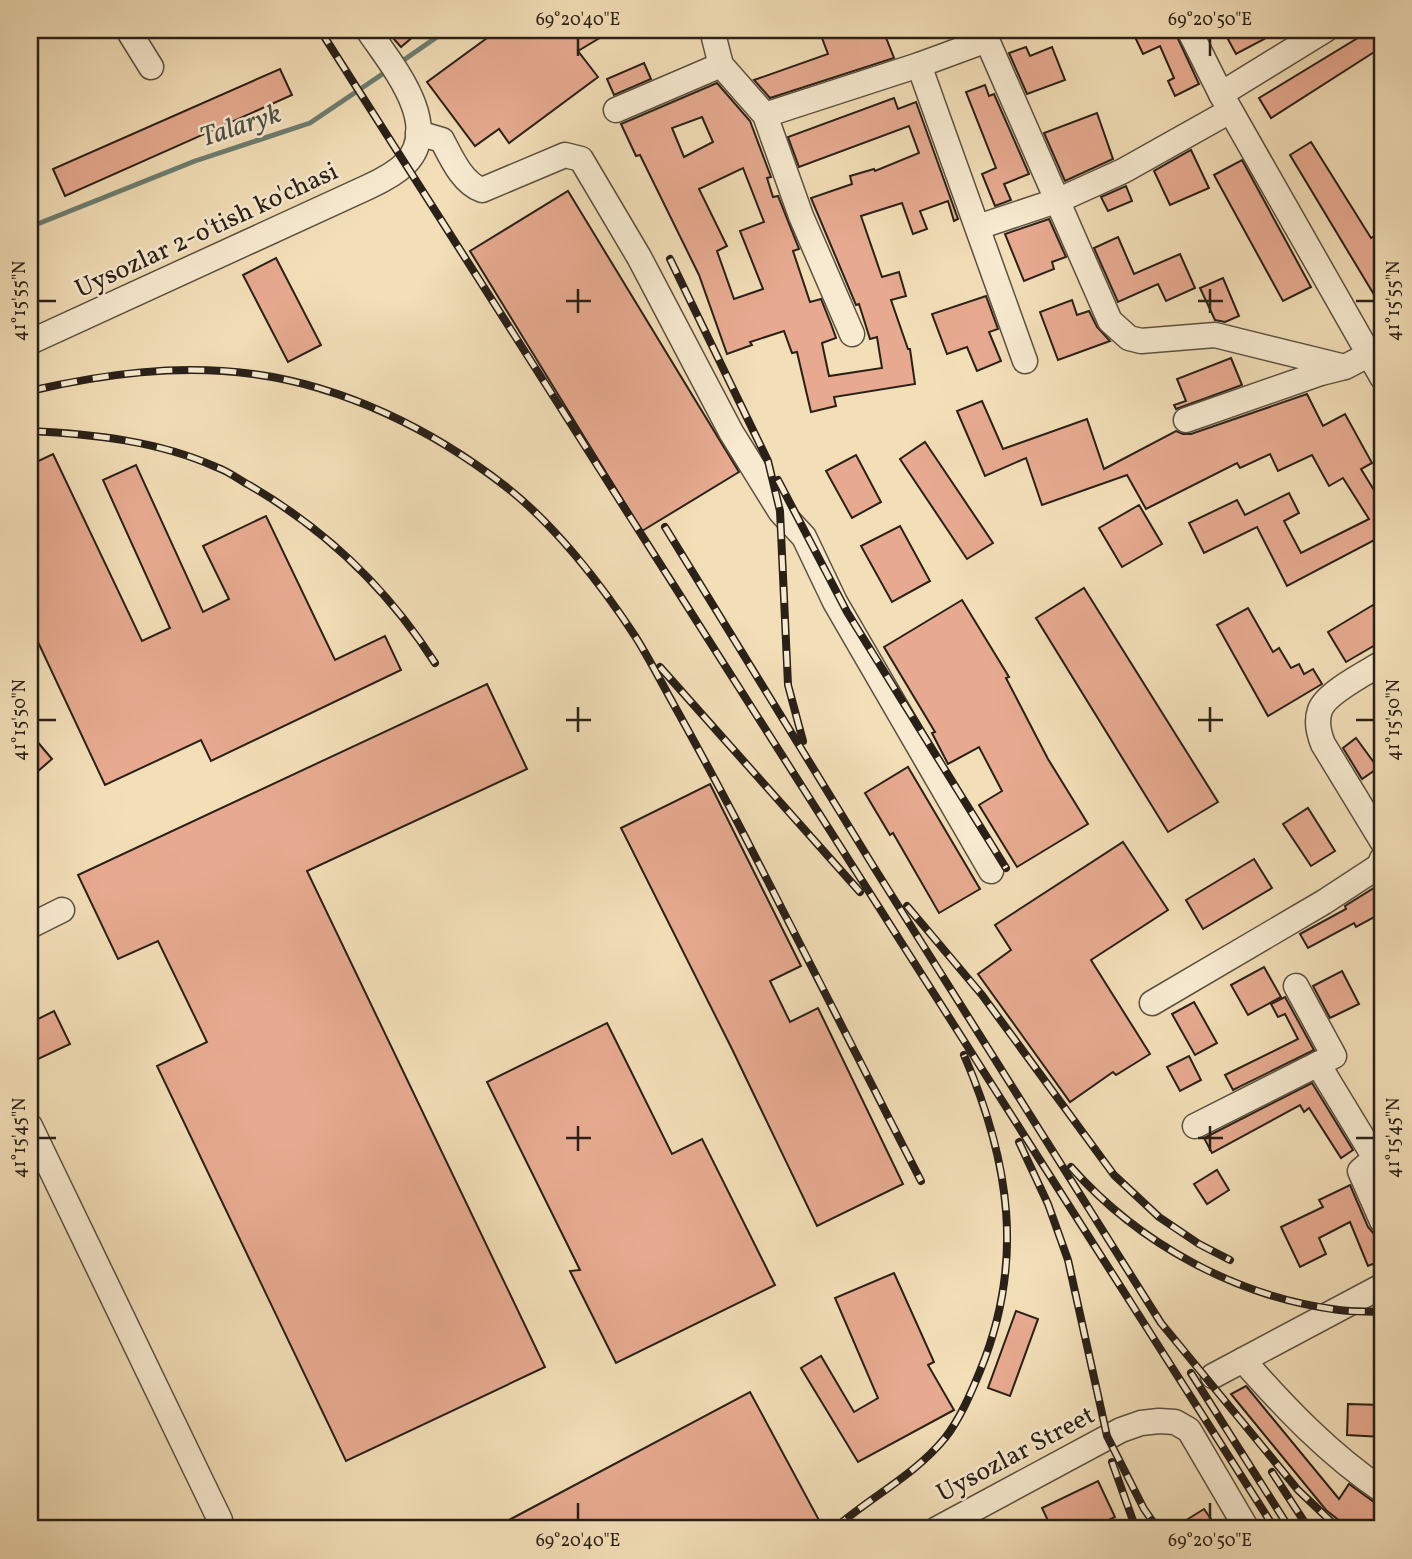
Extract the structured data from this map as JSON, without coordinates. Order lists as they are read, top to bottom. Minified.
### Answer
{"streets":{"street":["Uysozlar 2-o'tish ko'chasi","Uysozlar Street"]},"water":["Talaryk"],"coordinates":["69°20'40\"E","69°20'50\"E","41°15'55\"N","41°15'50\"N","41°15'45\"N"]}
